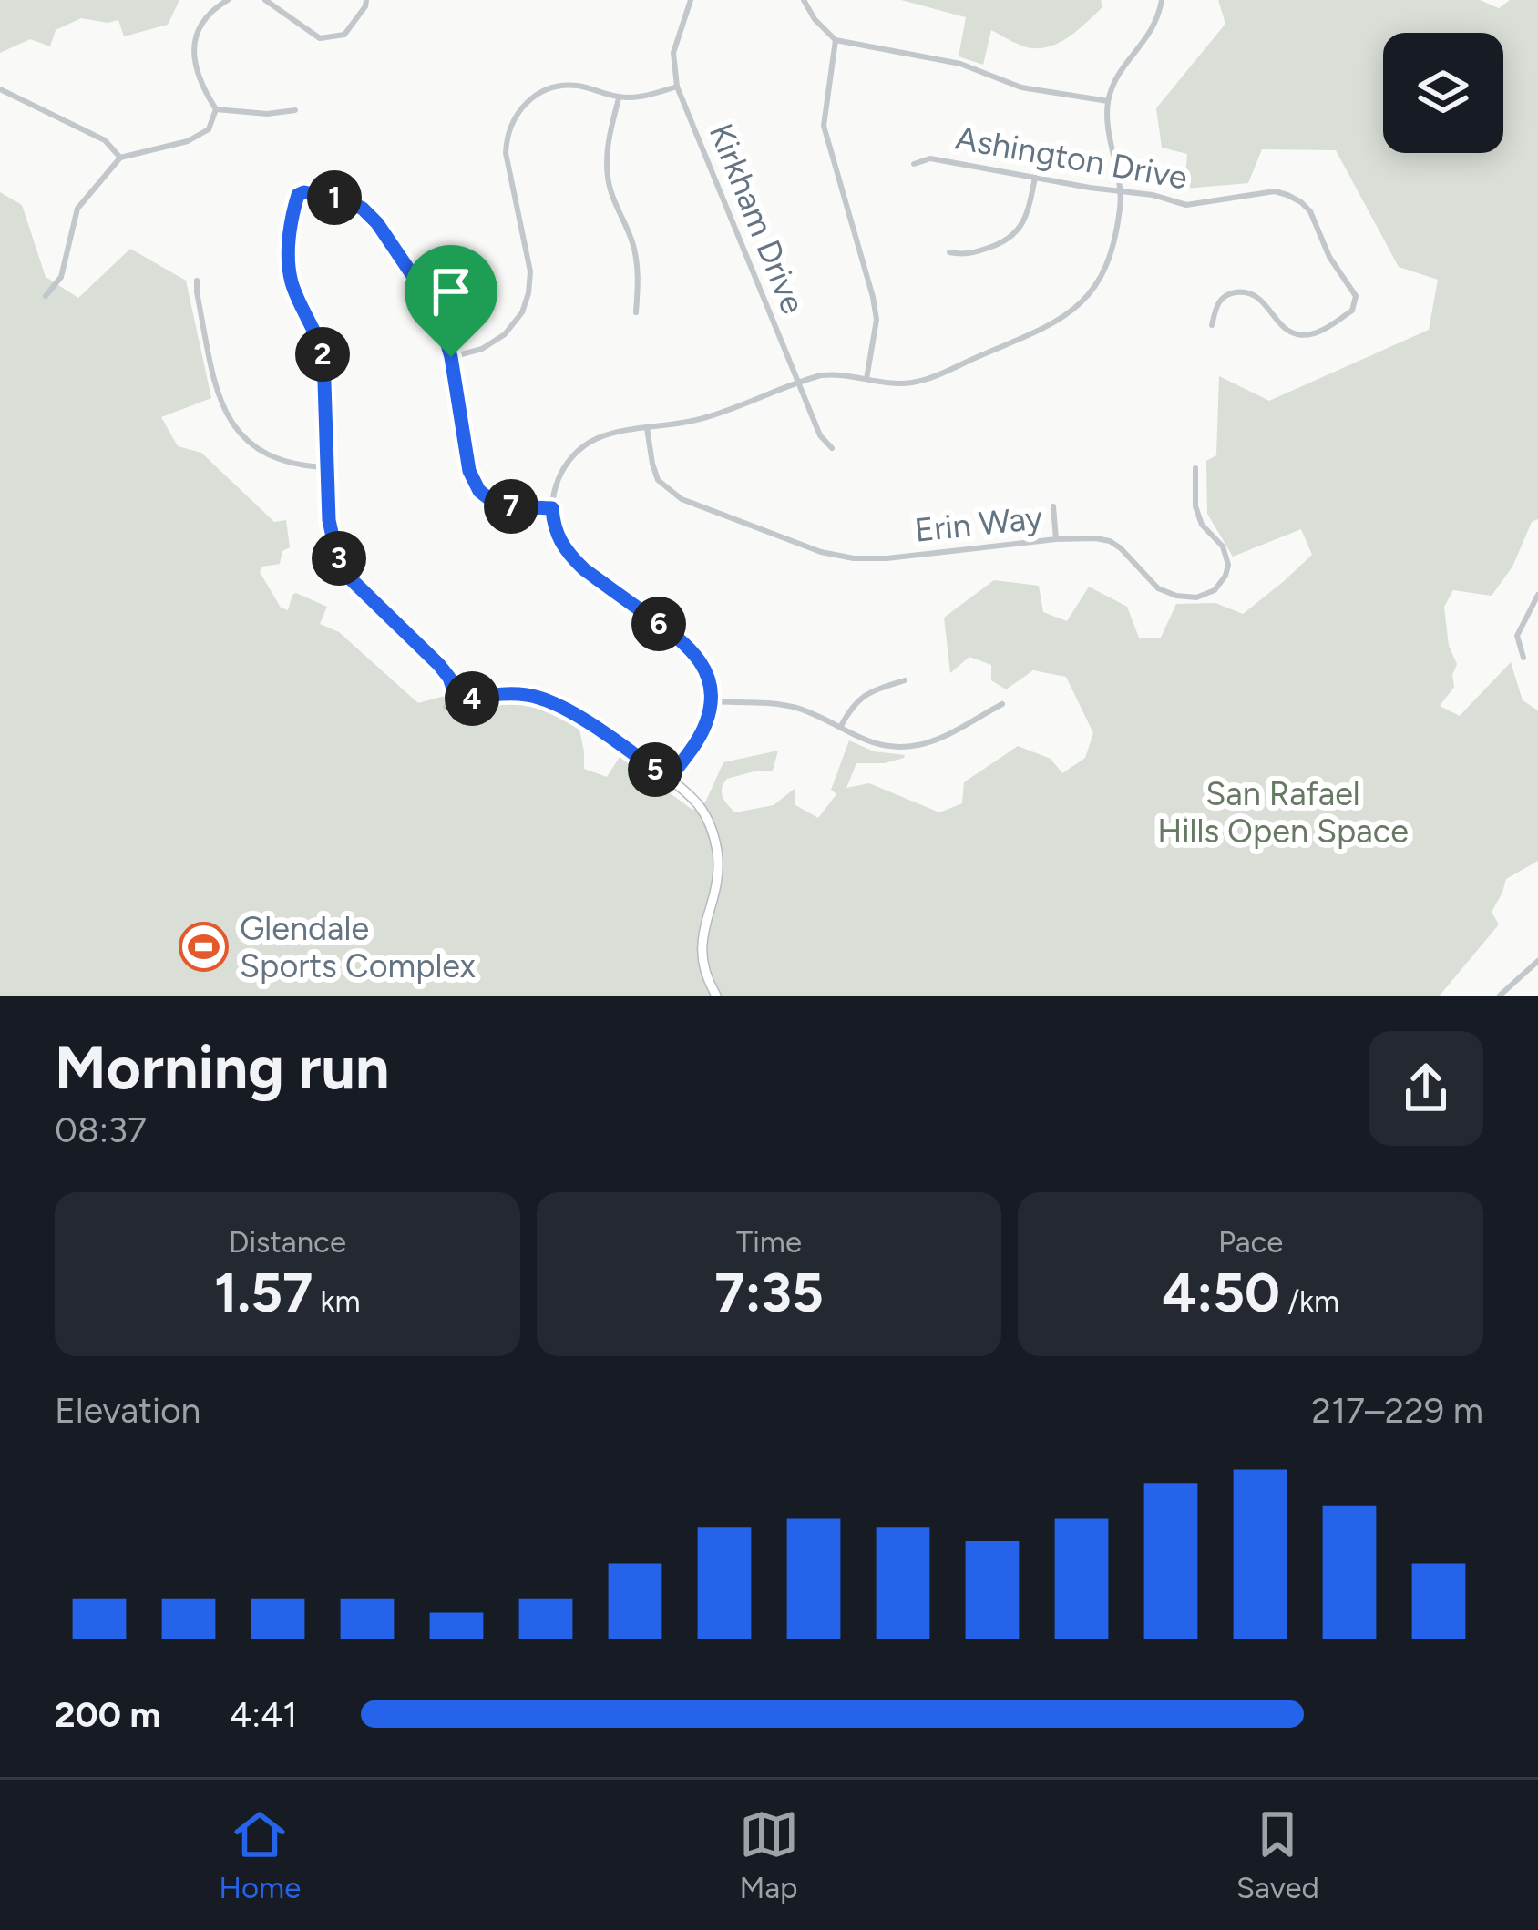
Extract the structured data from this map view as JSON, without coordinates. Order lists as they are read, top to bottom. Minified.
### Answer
{"streets":{"street":["Ashington Drive","Kirkham Drive","Erin Way"]},"parks":["San Rafael Hills Open Space"],"places":{"sports":["Glendale Sports Complex"]},"page":{"pins":["1","2","7","3","6","4","5"],"heading":["Morning run","08:37"],"stats":[["Distance","1.57 km"],["Time","7:35"],["Pace","4:50 /km"]],"chart":["Elevation","217–229 m"],"list":[{"name":"200 m","note":"4:41"}],"tabs":["Home","Map","Saved"]}}
